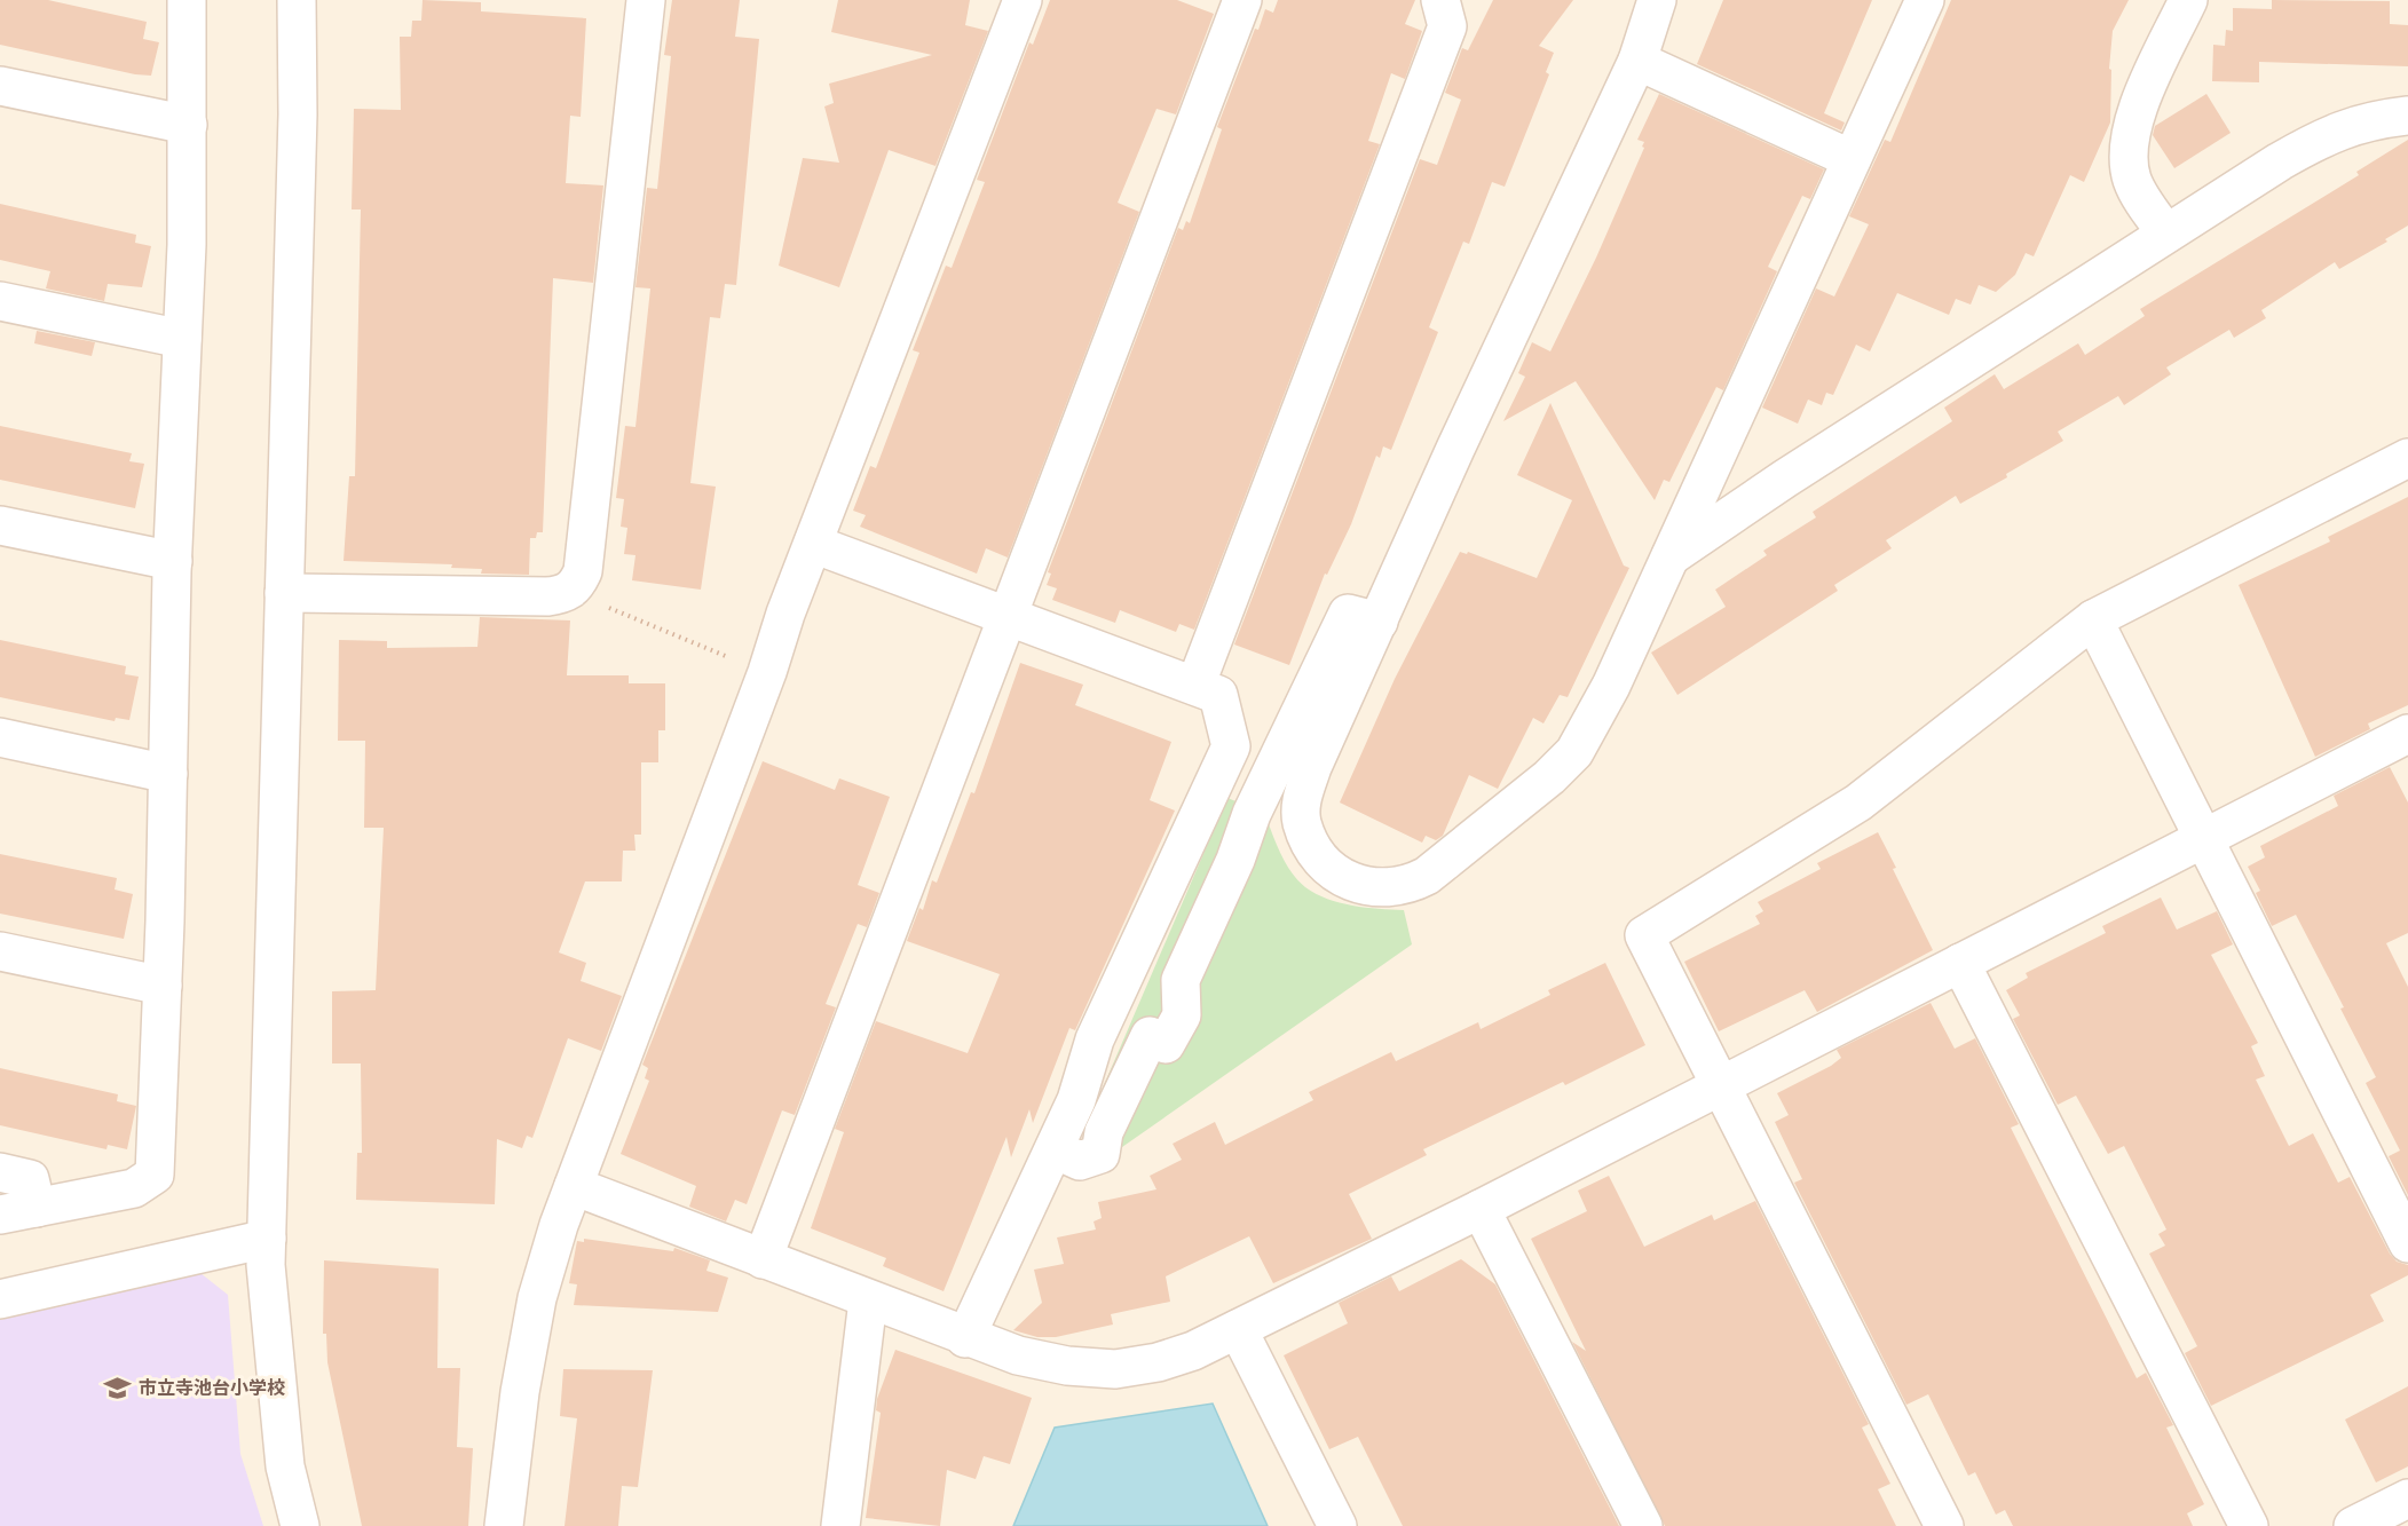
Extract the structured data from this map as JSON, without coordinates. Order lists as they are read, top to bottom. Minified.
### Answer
{"places":{"school or university":["市立寺池台小学校"]}}
